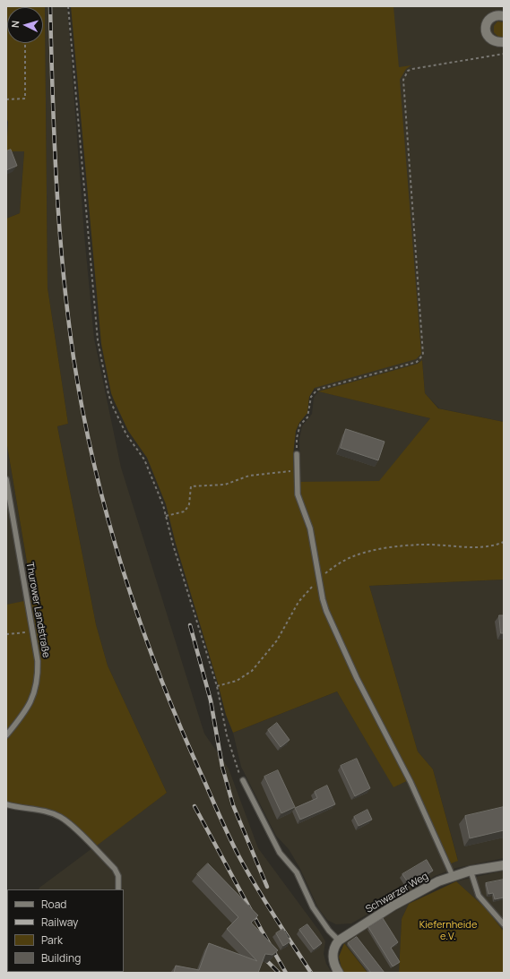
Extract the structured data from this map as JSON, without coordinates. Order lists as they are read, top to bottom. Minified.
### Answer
{"streets":{"street":["Schwarzer Weg"],"lane":["Thurower Landstraße"]},"parks":["Kiefernheide e.V."],"legend":["Road","Railway","Park","Building"],"north":"left"}
